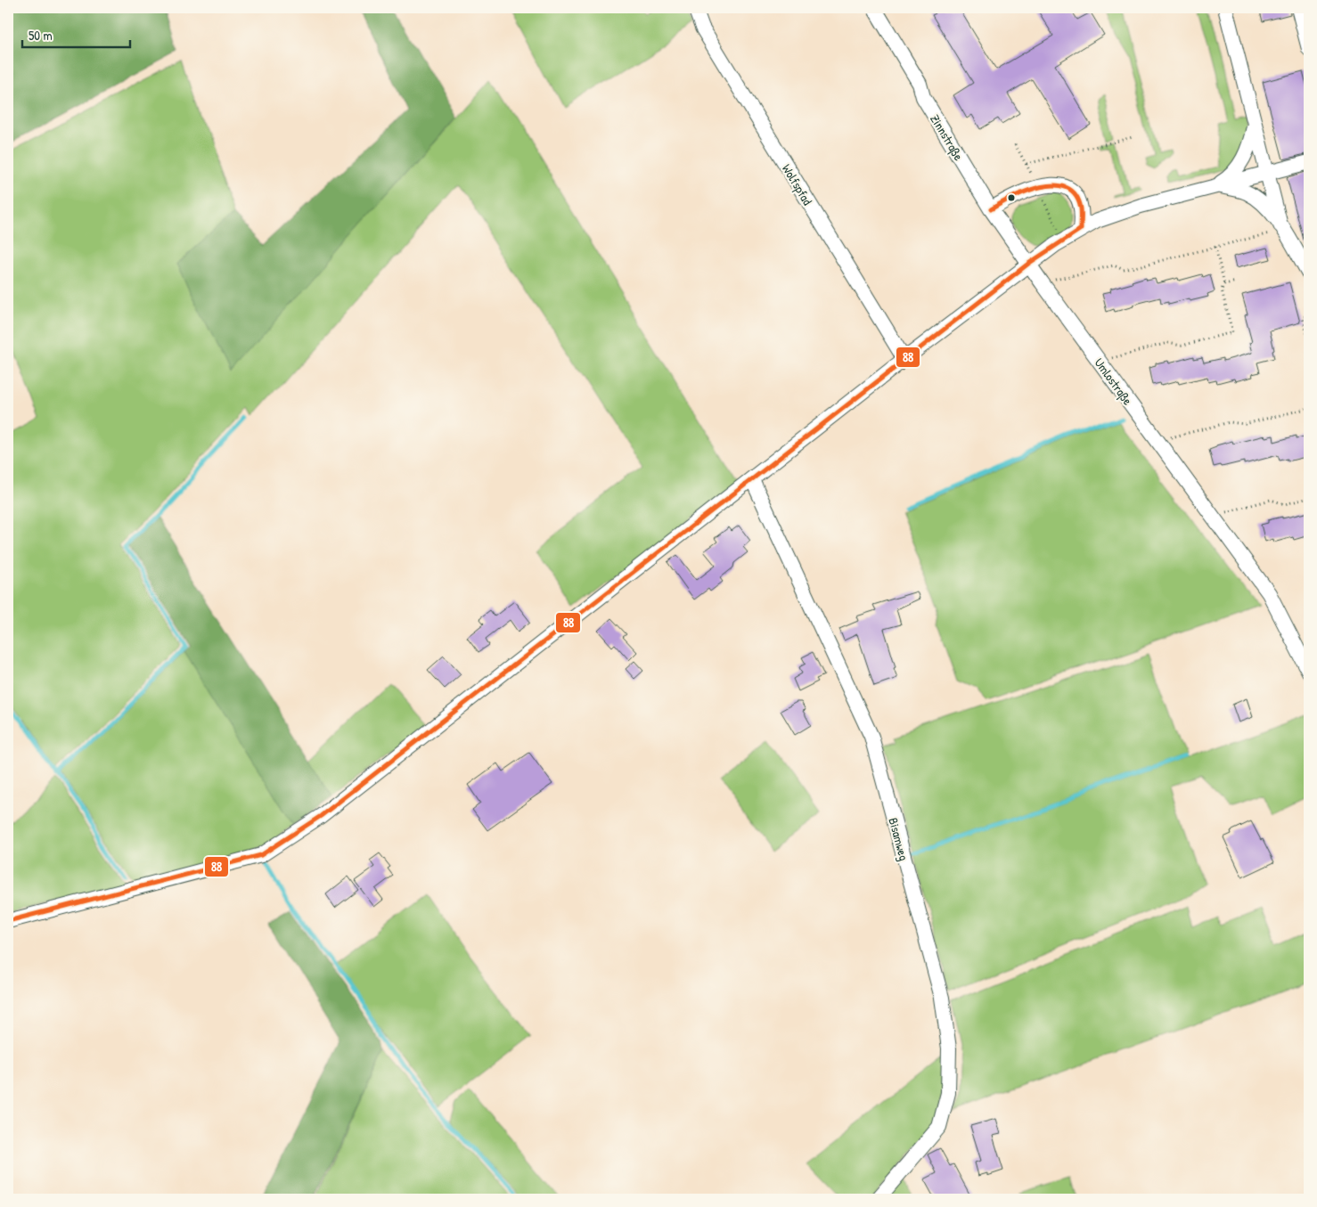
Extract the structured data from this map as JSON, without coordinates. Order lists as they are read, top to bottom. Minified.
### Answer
{"streets":{"street":["Zinnstraße","Wolfspfad","Umlostraße","Bisamweg"]},"crossings":[["Zinnstraße","Umlostraße"]],"lines":["transit line 88"],"scale_bar":"50 m"}
